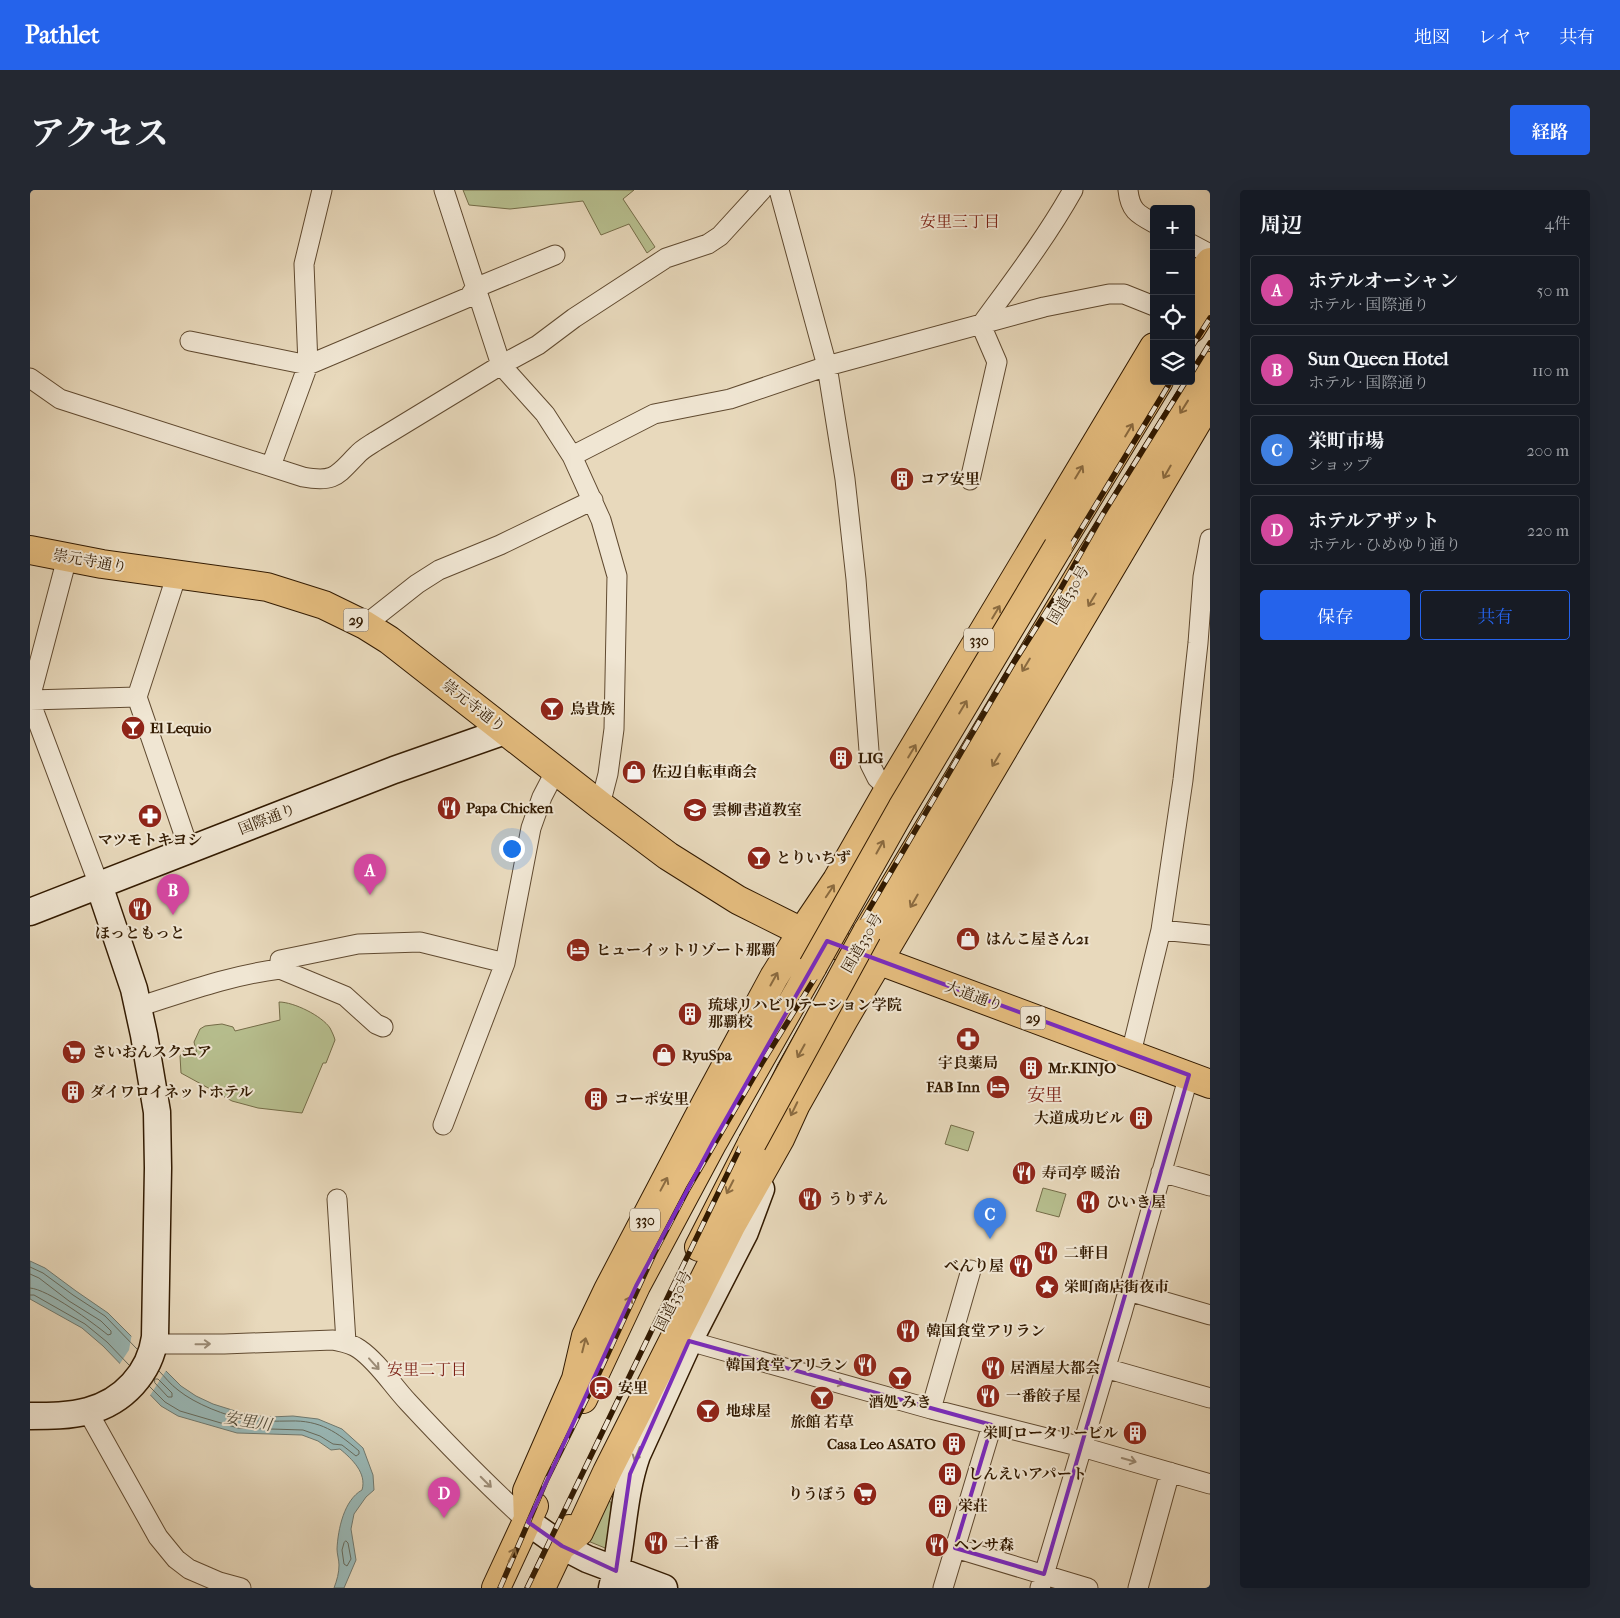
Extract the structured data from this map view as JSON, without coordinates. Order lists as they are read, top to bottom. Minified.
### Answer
{"streets":{"main road":["崇元寺通り","国道330号","29","330","国際通り","大道通り"]},"crossings":[["崇元寺通り","330"],["崇元寺通り","国際通り"],["崇元寺通り","大道通り"],["国道330号","330"]],"districts":["安里三丁目","安里","安里二丁目"],"water":["安里川"],"places":{"building":["コア安里","LIG","琉球リハビリテーション学院 那覇校","Mr.KINJO","ダイワロイネットホテル","コーポ安里","大道成功ビル","栄町ロータリービル","Casa Leo ASATO","しんえいアパート","栄荘"],"bar":["鳥貴族","El Lequio","とりいちず","酒処 みき","旅館 若草","地球屋"],"shop":["佐辺自転車商会","はんこ屋さん21","RyuSpa"],"restaurant":["Papa Chicken","ほっともっと","寿司亭 暖治","うりずん","ひいき屋","二軒目","べんり屋","韓国食堂アリラン","韓国食堂 アリラン","居酒屋大都会","一番餃子屋","二十番","ヘンサ森"],"school or university":["雲柳書道教室"],"pharmacy":["マツモトキヨシ","宇良薬局"],"hotel":["ヒューイットリゾート那覇","FAB Inn"],"supermarket":["さいおんスクエア","りうぼう"],"place":["栄町商店街夜市"],"station":["安里"]},"page":{"header":"Pathlet","nav":["地図","レイヤ","共有"],"title":"アクセス","buttons":["経路",["保存","共有"]],"heading":["周辺","4件"],"map_buttons":["+","−"],"list":[{"mark":"A","name":"ホテルオーシャン","note":"ホテル · 国際通り","value":"50 m"},{"mark":"B","name":"Sun Queen Hotel","note":"ホテル · 国際通り","value":"110 m"},{"mark":"C","name":"栄町市場","note":"ショップ","value":"200 m"},{"mark":"D","name":"ホテルアザット","note":"ホテル · ひめゆり通り","value":"220 m"}],"pins":["A","B","C","D"]}}
